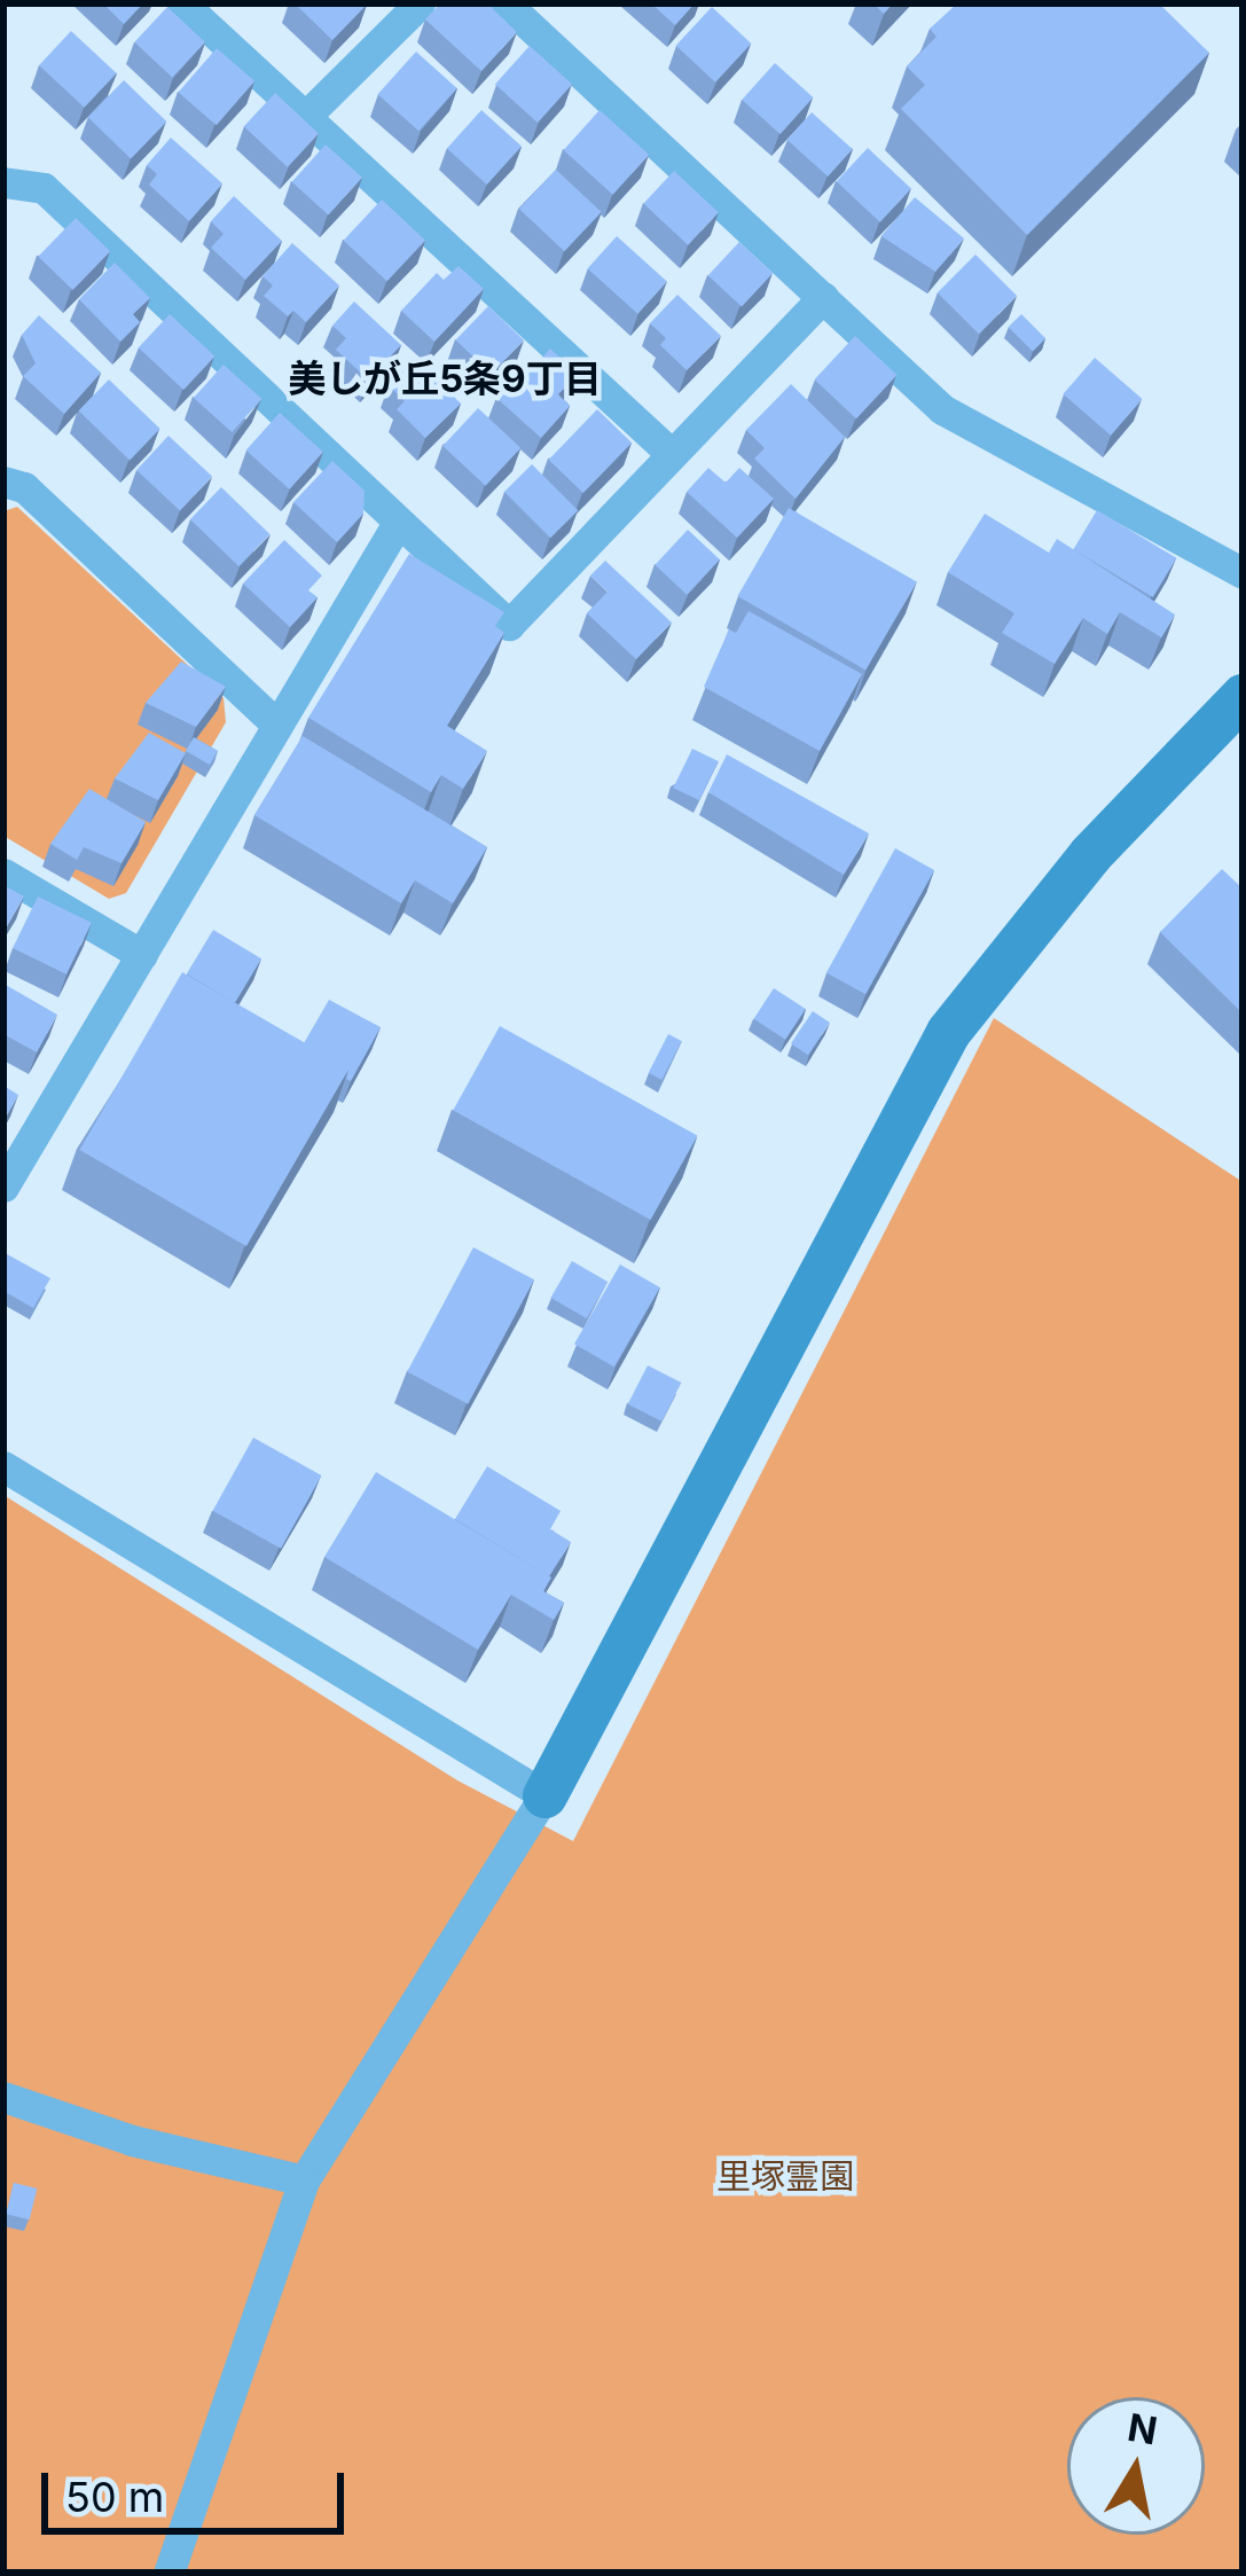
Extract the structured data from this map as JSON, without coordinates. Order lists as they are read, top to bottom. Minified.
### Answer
{"districts":["美しが丘5条9丁目"],"parks":["里塚霊園"],"scale_bar":"50 m","north":"top"}
